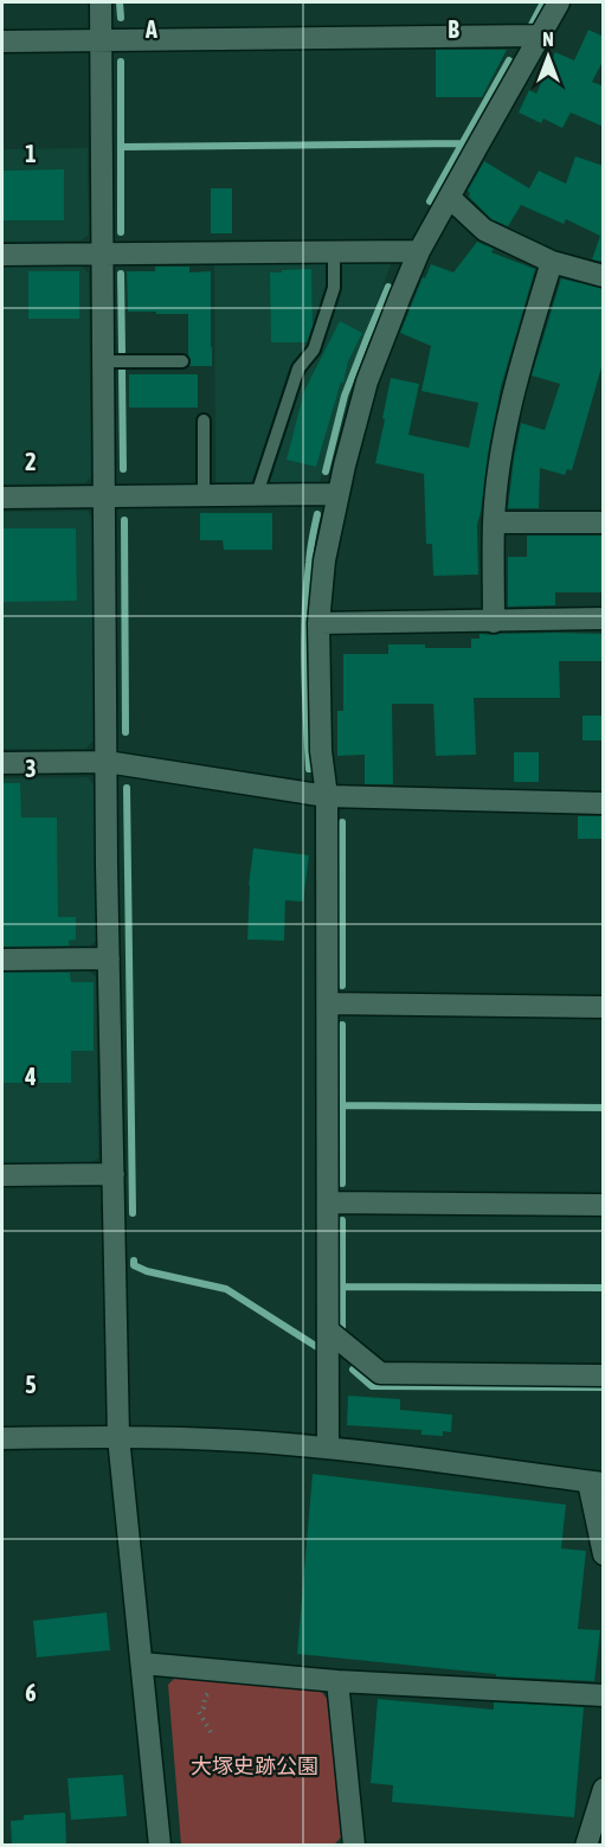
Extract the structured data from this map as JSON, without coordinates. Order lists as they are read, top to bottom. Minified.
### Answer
{"parks":["大塚史跡公園"],"north":"top","grid":{"columns":["A","B"],"rows":["1","2","3","4","5","6"]}}
